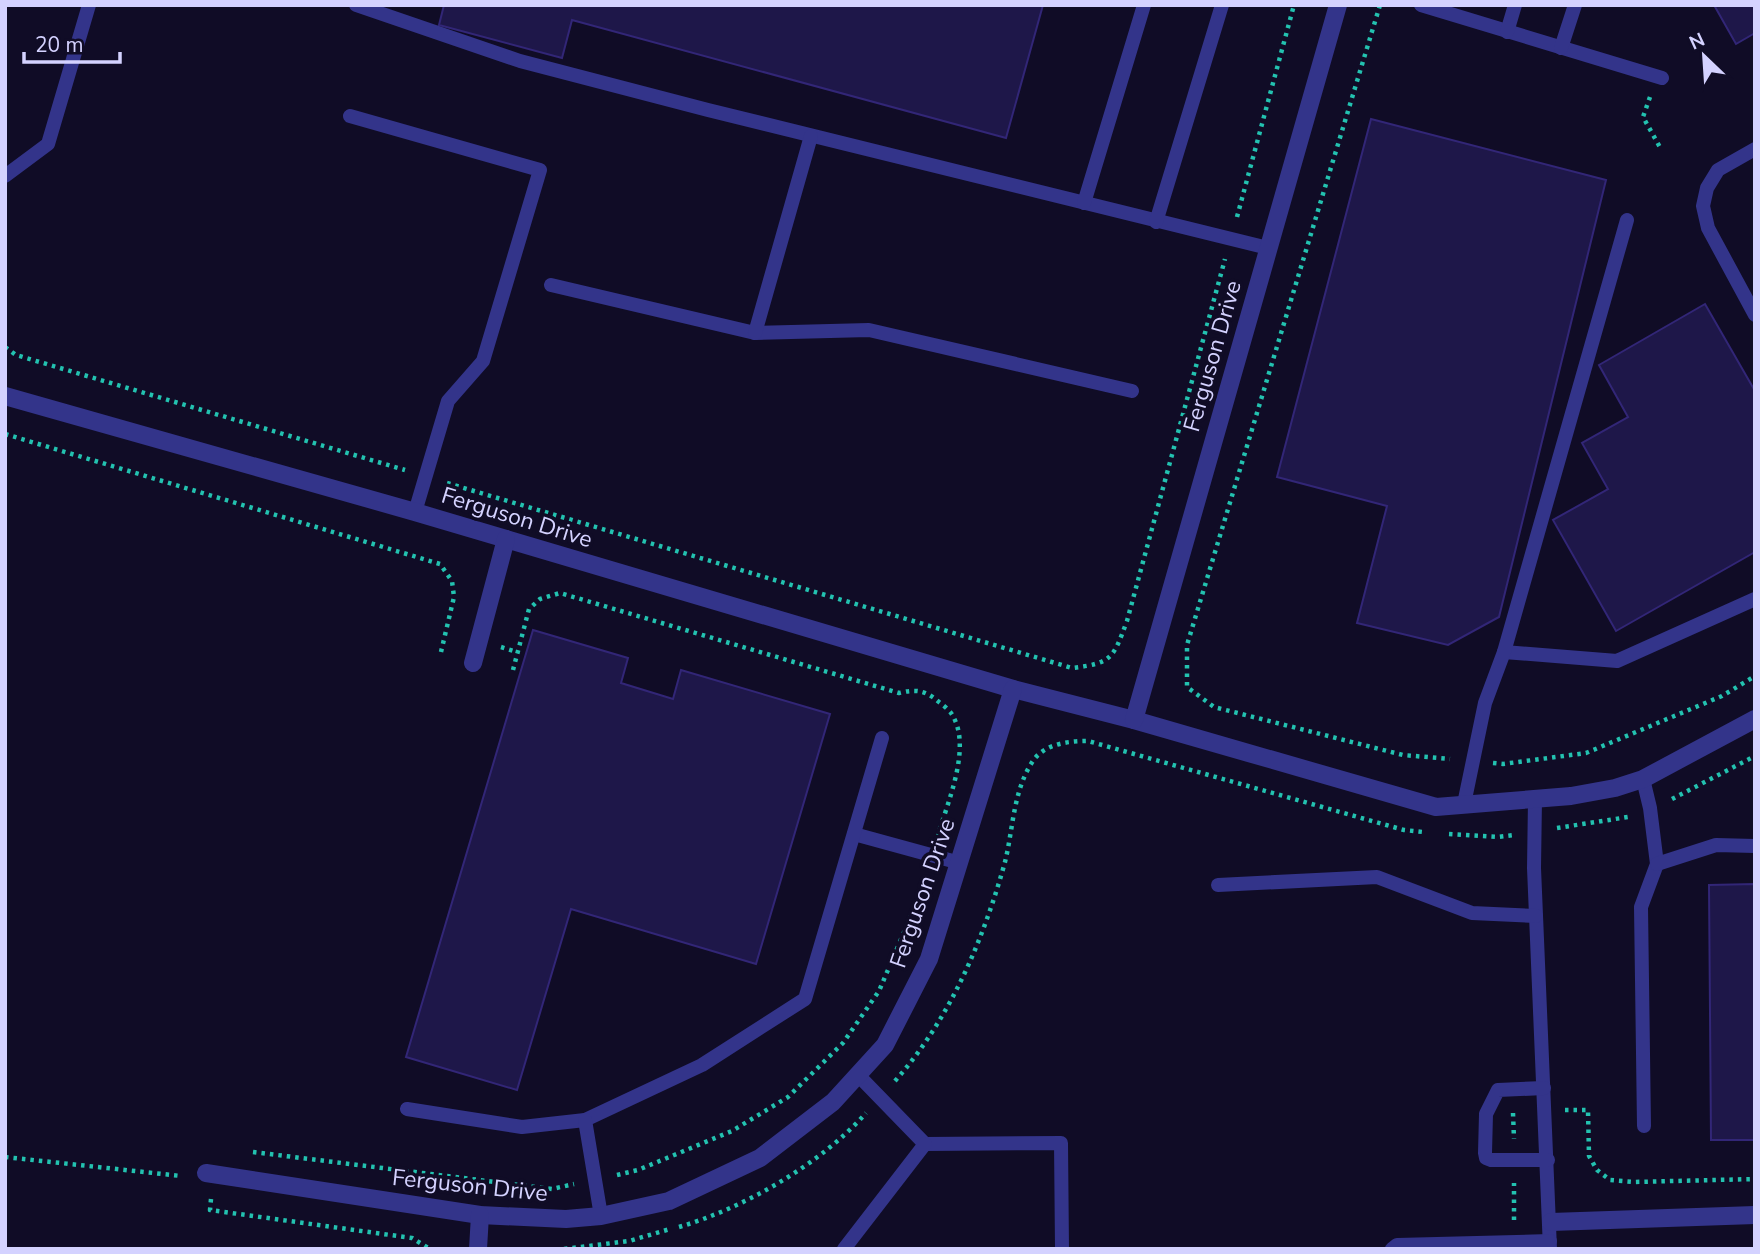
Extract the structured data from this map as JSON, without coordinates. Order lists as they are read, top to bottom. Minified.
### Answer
{"streets":{"street":["Ferguson Drive"]},"scale_bar":"20 m","north":"top left"}
